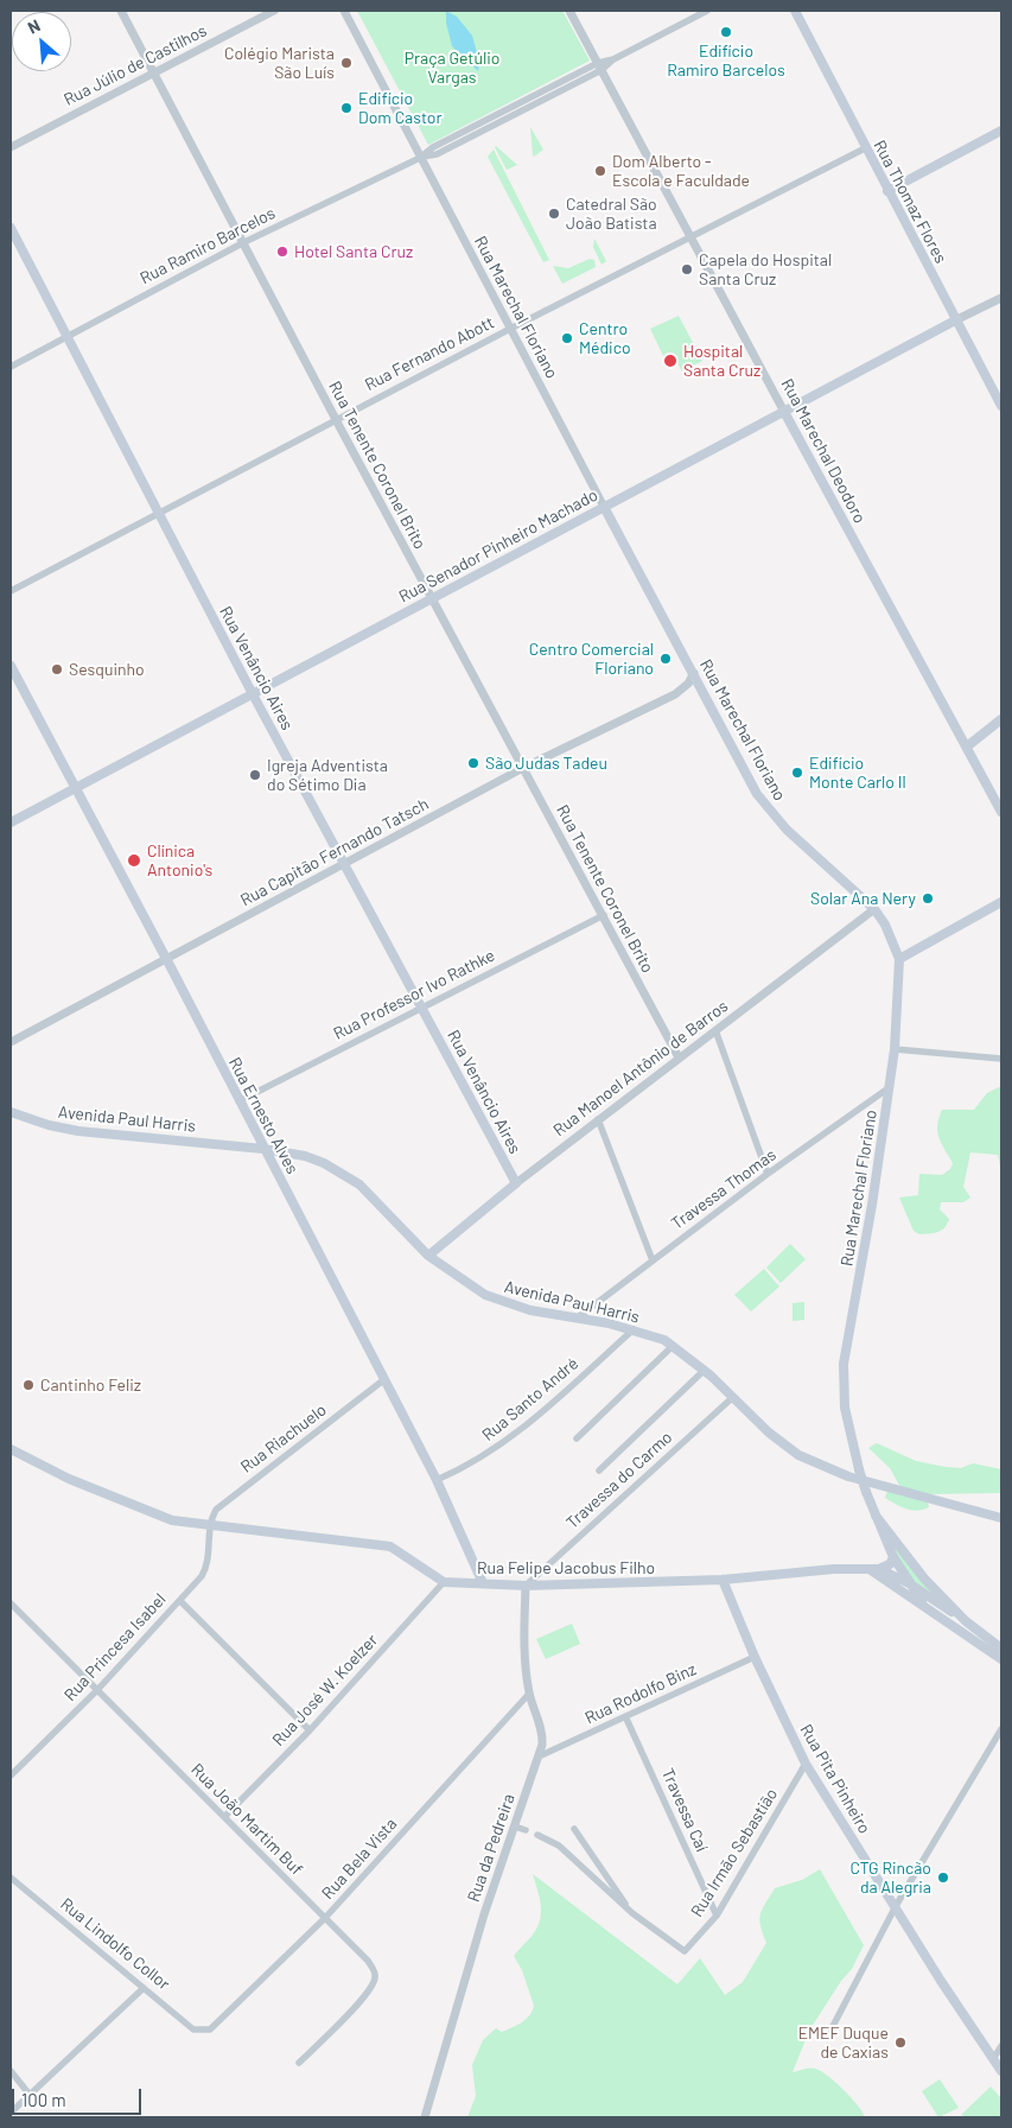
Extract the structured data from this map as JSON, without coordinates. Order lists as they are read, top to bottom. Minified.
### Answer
{"streets":{"main road":["Rua Thomaz Flores","Rua Marechal Floriano","Rua Marechal Deodoro","Rua Senador Pinheiro Machado","Rua Venâncio Aires","Rua Manoel Antônio de Barros","Rua Ernesto Alves","Avenida Paul Harris","Rua Felipe Jacobus Filho","Rua Pita Pinheiro"],"street":["Rua Júlio de Castilhos","Rua Ramiro Barcelos","Rua Fernando Abott","Rua Tenente Coronel Brito","Rua Capitão Fernando Tatsch","Rua Professor Ivo Rathke","Travessa Thomas","Rua Santo André","Rua Riachuelo","Travessa do Carmo","Rua Princesa Isabel","Rua José W. Koelzer","Rua Rodolfo Binz","Travessa Caí","Rua João Martim Buf","Rua da Pedreira","Rua Irmão Sebastião","Rua Bela Vista","Rua Lindolfo Collor"]},"crossings":[["Rua Júlio de Castilhos","Rua Tenente Coronel Brito"],["Rua Thomaz Flores","Rua Fernando Abott"],["Rua Thomaz Flores","Rua Senador Pinheiro Machado"],["Rua Ramiro Barcelos","Rua Marechal Floriano"],["Rua Ramiro Barcelos","Rua Marechal Deodoro"],["Rua Ramiro Barcelos","Rua Tenente Coronel Brito"],["Rua Ramiro Barcelos","Rua Venâncio Aires"],["Rua Marechal Floriano","Rua Fernando Abott"],["Rua Marechal Floriano","Rua Senador Pinheiro Machado"],["Rua Marechal Floriano","Rua Capitão Fernando Tatsch"],["Rua Marechal Floriano","Rua Manoel Antônio de Barros"],["Rua Marechal Floriano","Travessa Thomas"],["Rua Marechal Floriano","Rua Felipe Jacobus Filho"],["Rua Fernando Abott","Rua Marechal Deodoro"],["Rua Fernando Abott","Rua Tenente Coronel Brito"],["Rua Fernando Abott","Rua Venâncio Aires"],["Rua Marechal Deodoro","Rua Senador Pinheiro Machado"],["Rua Tenente Coronel Brito","Rua Senador Pinheiro Machado"],["Rua Tenente Coronel Brito","Rua Capitão Fernando Tatsch"],["Rua Tenente Coronel Brito","Rua Professor Ivo Rathke"],["Rua Tenente Coronel Brito","Rua Manoel Antônio de Barros"],["Rua Senador Pinheiro Machado","Rua Venâncio Aires"],["Rua Senador Pinheiro Machado","Rua Ernesto Alves"],["Rua Venâncio Aires","Rua Capitão Fernando Tatsch"],["Rua Venâncio Aires","Rua Professor Ivo Rathke"],["Rua Venâncio Aires","Rua Manoel Antônio de Barros"],["Rua Capitão Fernando Tatsch","Rua Ernesto Alves"],["Rua Professor Ivo Rathke","Rua Ernesto Alves"],["Rua Manoel Antônio de Barros","Avenida Paul Harris"],["Rua Ernesto Alves","Avenida Paul Harris"],["Rua Ernesto Alves","Rua Santo André"],["Rua Ernesto Alves","Rua Riachuelo"],["Rua Ernesto Alves","Rua Felipe Jacobus Filho"],["Avenida Paul Harris","Travessa Thomas"],["Avenida Paul Harris","Rua Santo André"],["Avenida Paul Harris","Travessa do Carmo"],["Rua Riachuelo","Rua Princesa Isabel"],["Travessa do Carmo","Rua Felipe Jacobus Filho"],["Travessa do Carmo","Rua da Pedreira"],["Rua Felipe Jacobus Filho","Rua José W. Koelzer"],["Rua Felipe Jacobus Filho","Rua Pita Pinheiro"],["Rua Felipe Jacobus Filho","Rua da Pedreira"],["Rua Princesa Isabel","Rua João Martim Buf"],["Rua José W. Koelzer","Rua João Martim Buf"],["Rua Rodolfo Binz","Rua Pita Pinheiro"],["Rua Rodolfo Binz","Travessa Caí"],["Rua Rodolfo Binz","Rua da Pedreira"],["Rua Pita Pinheiro","Rua Irmão Sebastião"],["Travessa Caí","Rua Irmão Sebastião"],["Rua João Martim Buf","Rua Bela Vista"],["Rua da Pedreira","Rua Bela Vista"],["Rua Bela Vista","Rua Lindolfo Collor"]],"parks":["Praça Getúlio Vargas"],"places":["Edifício Ramiro Barcelos","Colégio Marista São Luís","Edifício Dom Castor","Dom Alberto - Escola e Faculdade","Catedral São João Batista","Hotel Santa Cruz","Capela do Hospital Santa Cruz","Centro Médico","Hospital Santa Cruz","Centro Comercial Floriano","Sesquinho","São Judas Tadeu","Edifício Monte Carlo II","Igreja Adventista do Sétimo Dia","Clínica Antonio's","Solar Ana Nery","Cantinho Feliz","CTG Rincão da Alegria","EMEF Duque de Caxias"],"scale_bar":"100 m","north":"top left"}
